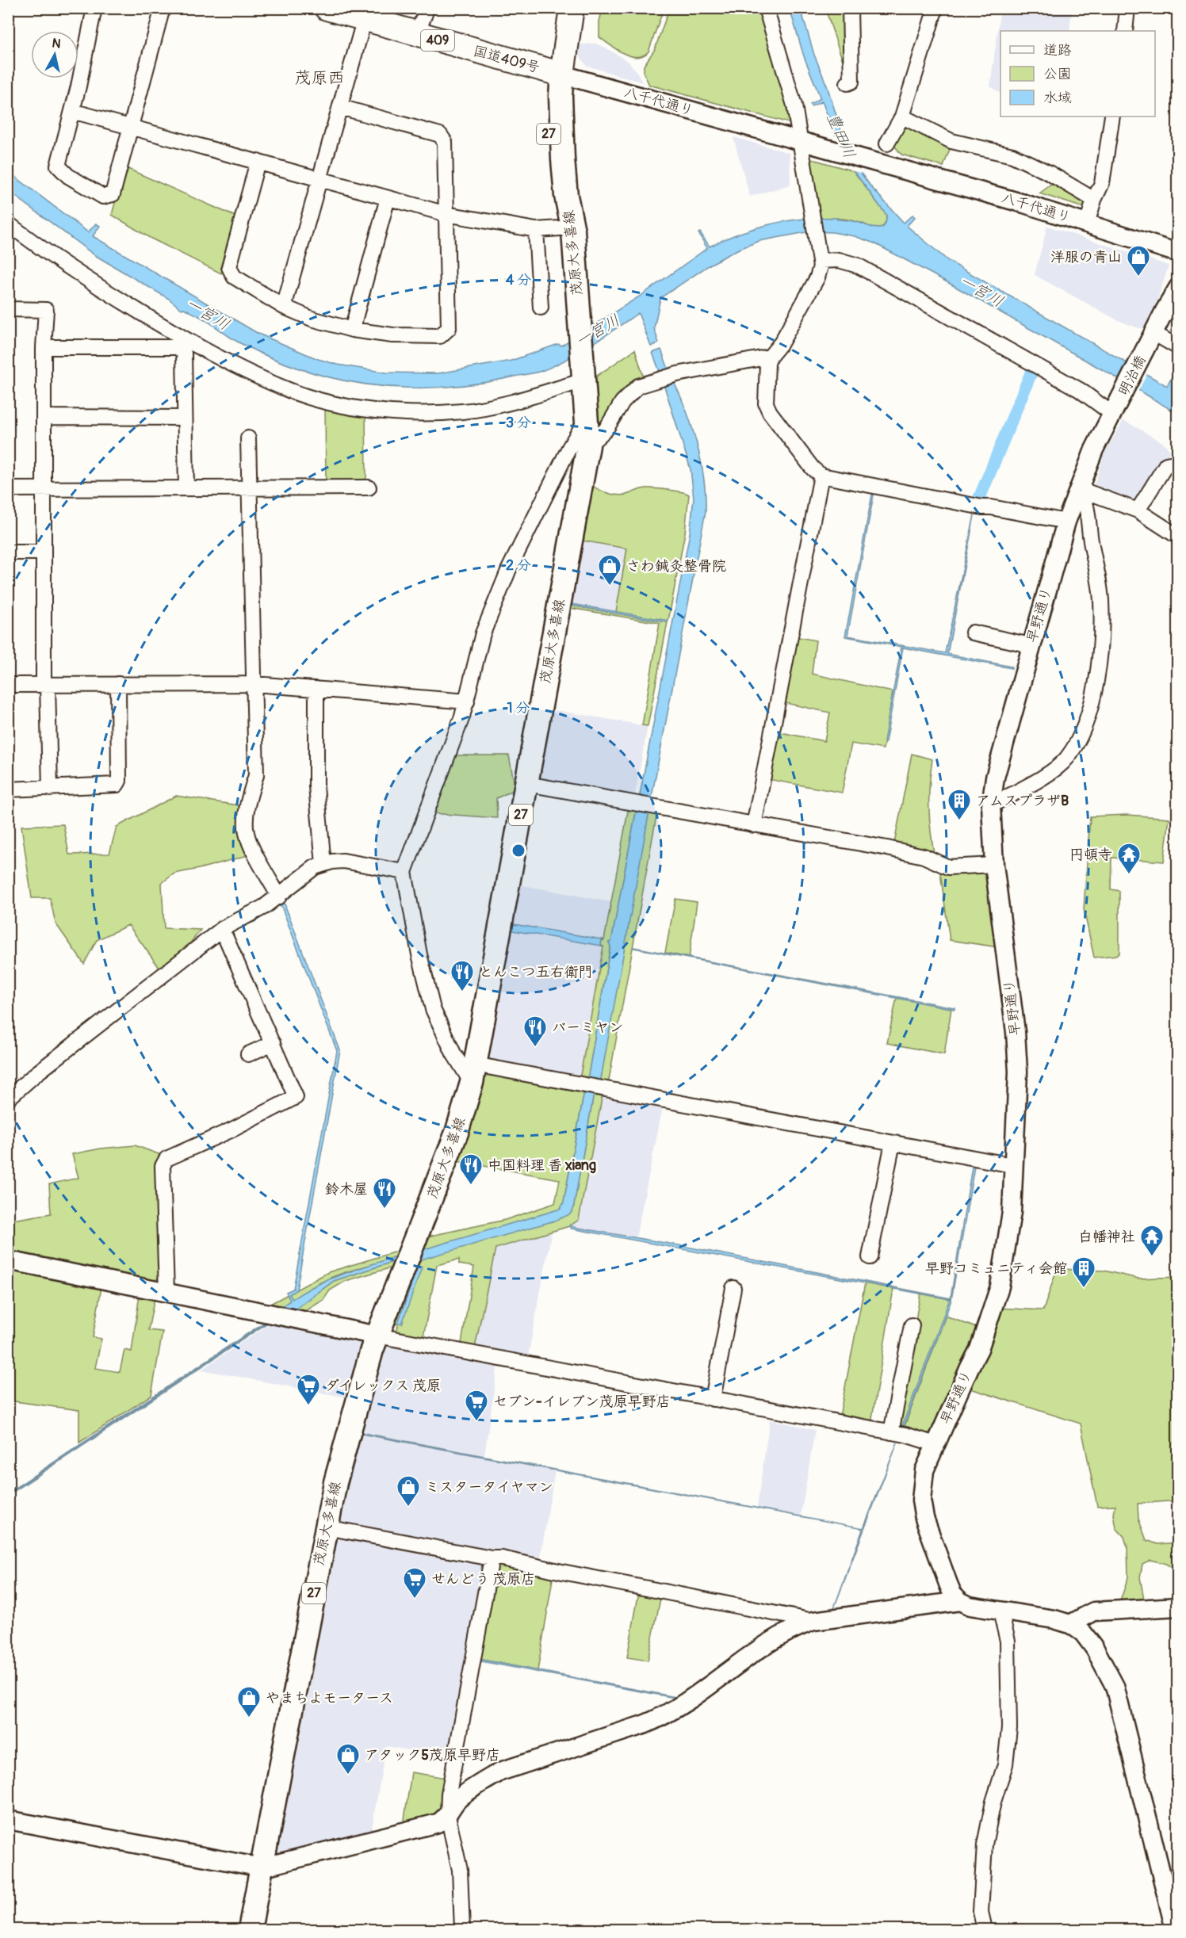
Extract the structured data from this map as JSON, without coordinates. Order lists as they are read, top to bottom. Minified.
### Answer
{"streets":{"highway":["409","国道409号"],"main road":["27","茂原大多喜線"],"street":["八千代通り","明治橋","早野通り"]},"crossings":[["国道409号","八千代通り"],["国道409号","茂原大多喜線"],["八千代通り","茂原大多喜線"],["明治橋","早野通り"]],"districts":["茂原西"],"water":["豊田川","一宮川"],"places":{"shop":["洋服の青山","さわ鍼灸整骨院","ミスタータイヤマン","やまちよモータース","アタック5茂原早野店"],"building":["アムスプラザB","早野コミュニティ会館"],"temple":["円頓寺","白幡神社"],"restaurant":["とんこつ五右衛門","バーミヤン","中国料理 香 xiang","鈴木屋"],"supermarket":["ダイレックス 茂原","セブン-イレブン茂原早野店","せんどう 茂原店"]},"legend":["道路","公園","水域"],"north":"top","rings":["4 分","3 分","2 分","1 分"]}
